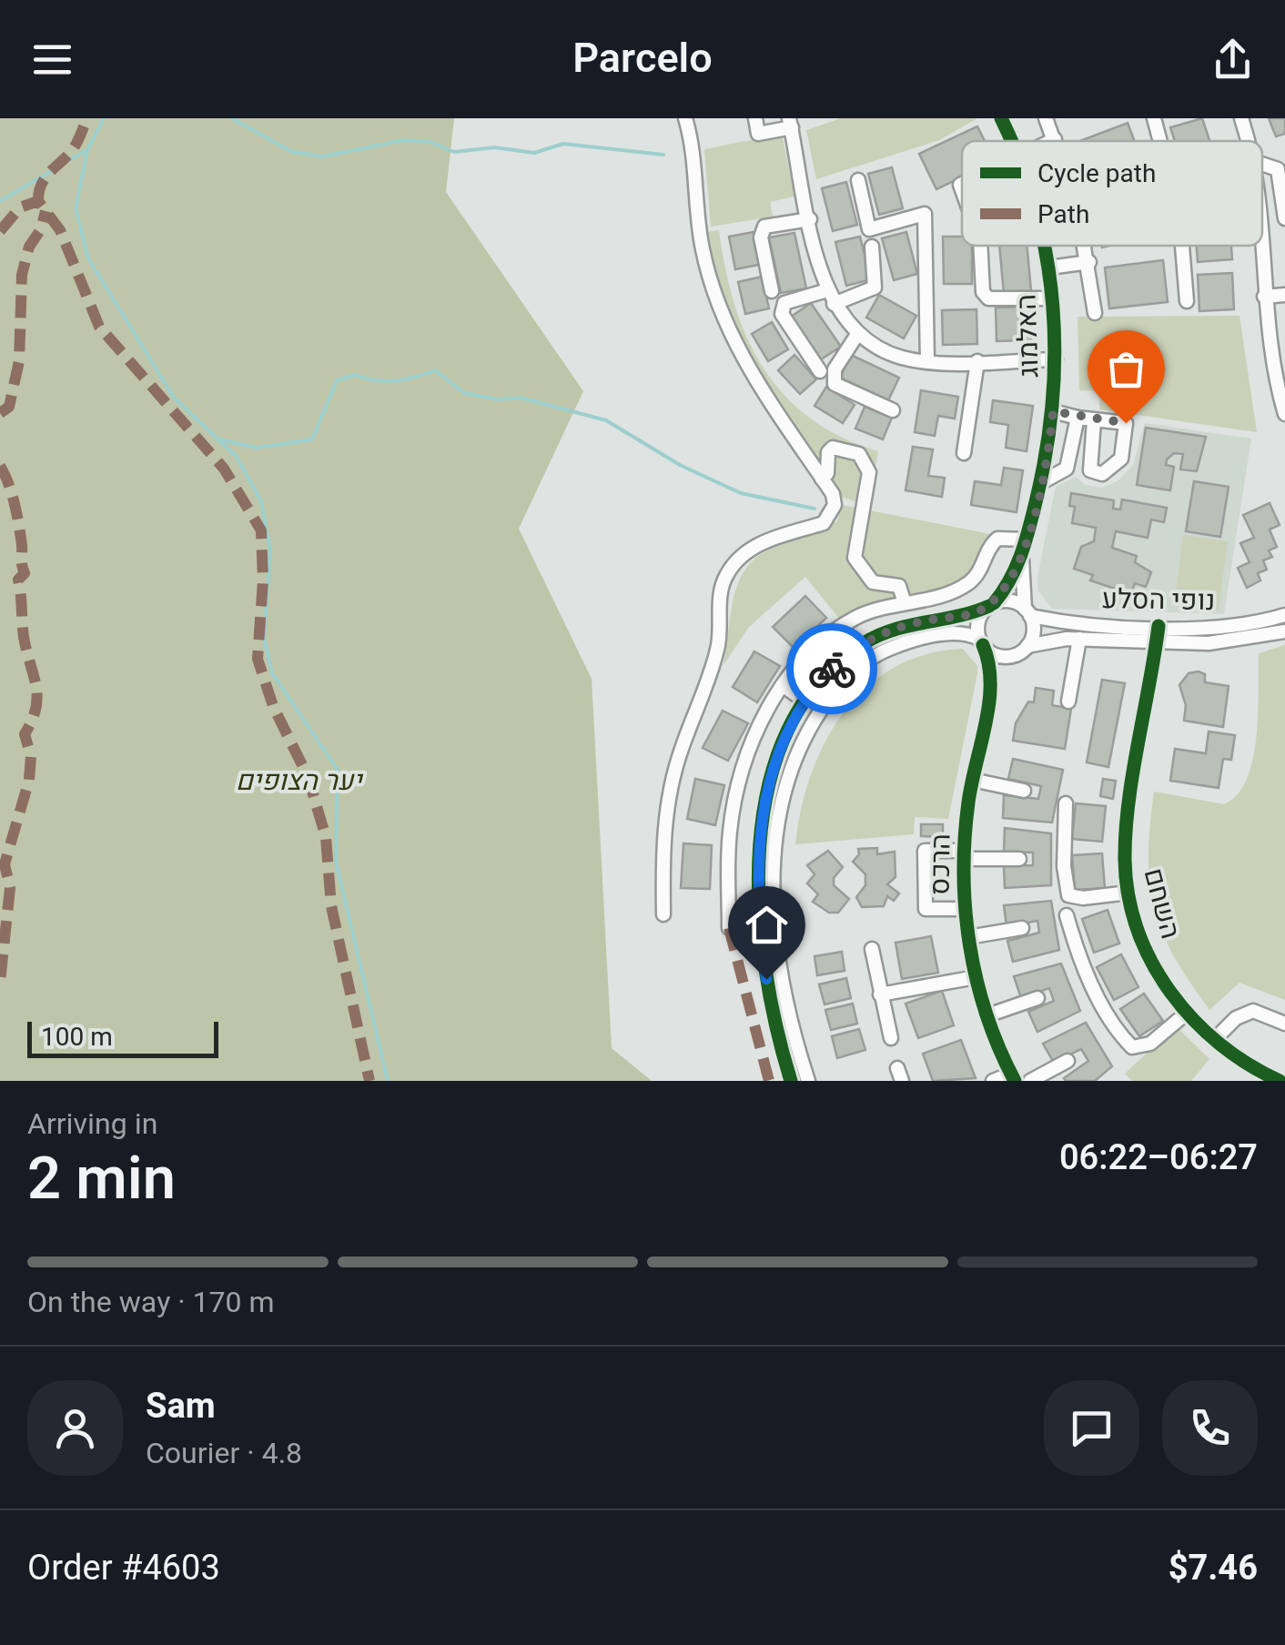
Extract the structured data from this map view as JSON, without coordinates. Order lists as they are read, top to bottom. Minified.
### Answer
{"streets":{"street":["האלמוג","נופי הסלע","הרכס","השחם"]},"crossings":[["האלמוג","נופי הסלע"],["האלמוג","הרכס"],["נופי הסלע","הרכס"],["נופי הסלע","השחם"]],"parks":["יער הצופים"],"legend":["Cycle path","Path"],"scale_bar":"100 m","page":{"header":"Parcelo","scale":"100 m","heading":["2 min","Arriving in","06:22–06:27"],"panel":["Sam","Courier · 4.8","Order #4603","$7.46"],"bar":"On the way · 170 m"}}
